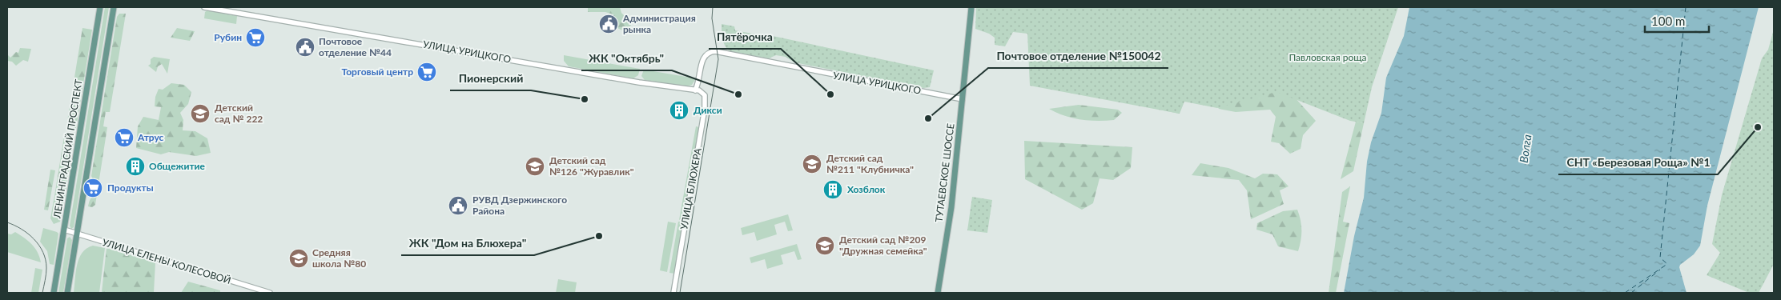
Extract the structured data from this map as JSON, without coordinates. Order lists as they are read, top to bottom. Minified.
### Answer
{"streets":{"main road":["ЛЕНИНГРАДСКИЙ ПРОСПЕКТ","ТУТАЕВСКОЕ ШОССЕ"],"street":["УЛИЦА УРИЦКОГО","УЛИЦА БЛЮХЕРА","УЛИЦА ЕЛЕНЫ КОЛЕСОВОЙ"]},"crossings":[["УЛИЦА УРИЦКОГО","ТУТАЕВСКОЕ ШОССЕ"],["УЛИЦА УРИЦКОГО","УЛИЦА БЛЮХЕРА"],["ЛЕНИНГРАДСКИЙ ПРОСПЕКТ","УЛИЦА ЕЛЕНЫ КОЛЕСОВОЙ"]],"water":["Волга"],"parks":["Павловская роща"],"places":{"public building":["Администрация рынка","Почтовое отделение №44","РУВД Дзержинского Района"],"supermarket":["Рубин","Торговый центр","Атрус","Продукты"],"other":["ЖК \"Октябрь\"","Пятёрочка","Пионерский","Почтовое отделение №150042","СНТ «Березовая Роща» №1","ЖК \"Дом на Блюхера\""],"building":["Дикси","Общежитие","Хозблок"],"school or university":["Детский сад № 222","Детский сад №211 \"Клубничка\"","Детский сад №126 \"Журавлик\"","Детский сад №209 \"Дружная семейка\"","Средняя школа №80"]},"scale_bar":"100 m"}
